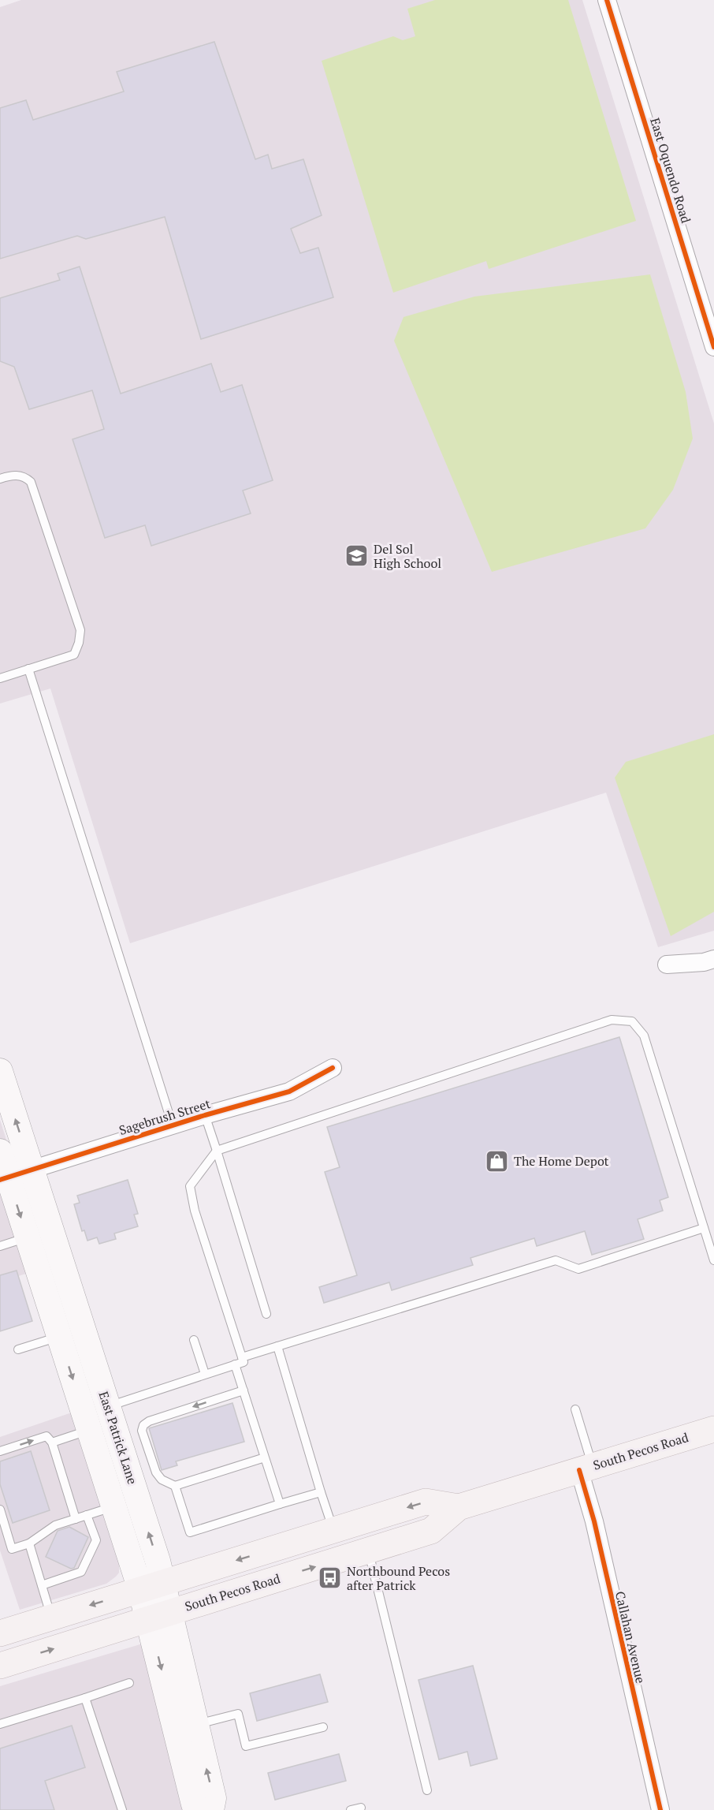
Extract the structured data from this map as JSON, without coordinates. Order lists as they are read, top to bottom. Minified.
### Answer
{"streets":{"main road":["East Patrick Lane","South Pecos Road"],"street":["East Oquendo Road","Sagebrush Street","Callahan Avenue"]},"crossings":[["Sagebrush Street","East Patrick Lane"],["East Patrick Lane","South Pecos Road"],["South Pecos Road","Callahan Avenue"]],"places":{"school or university":["Del Sol High School"],"shop":["The Home Depot"],"bus stop":["Northbound Pecos after Patrick"]}}
